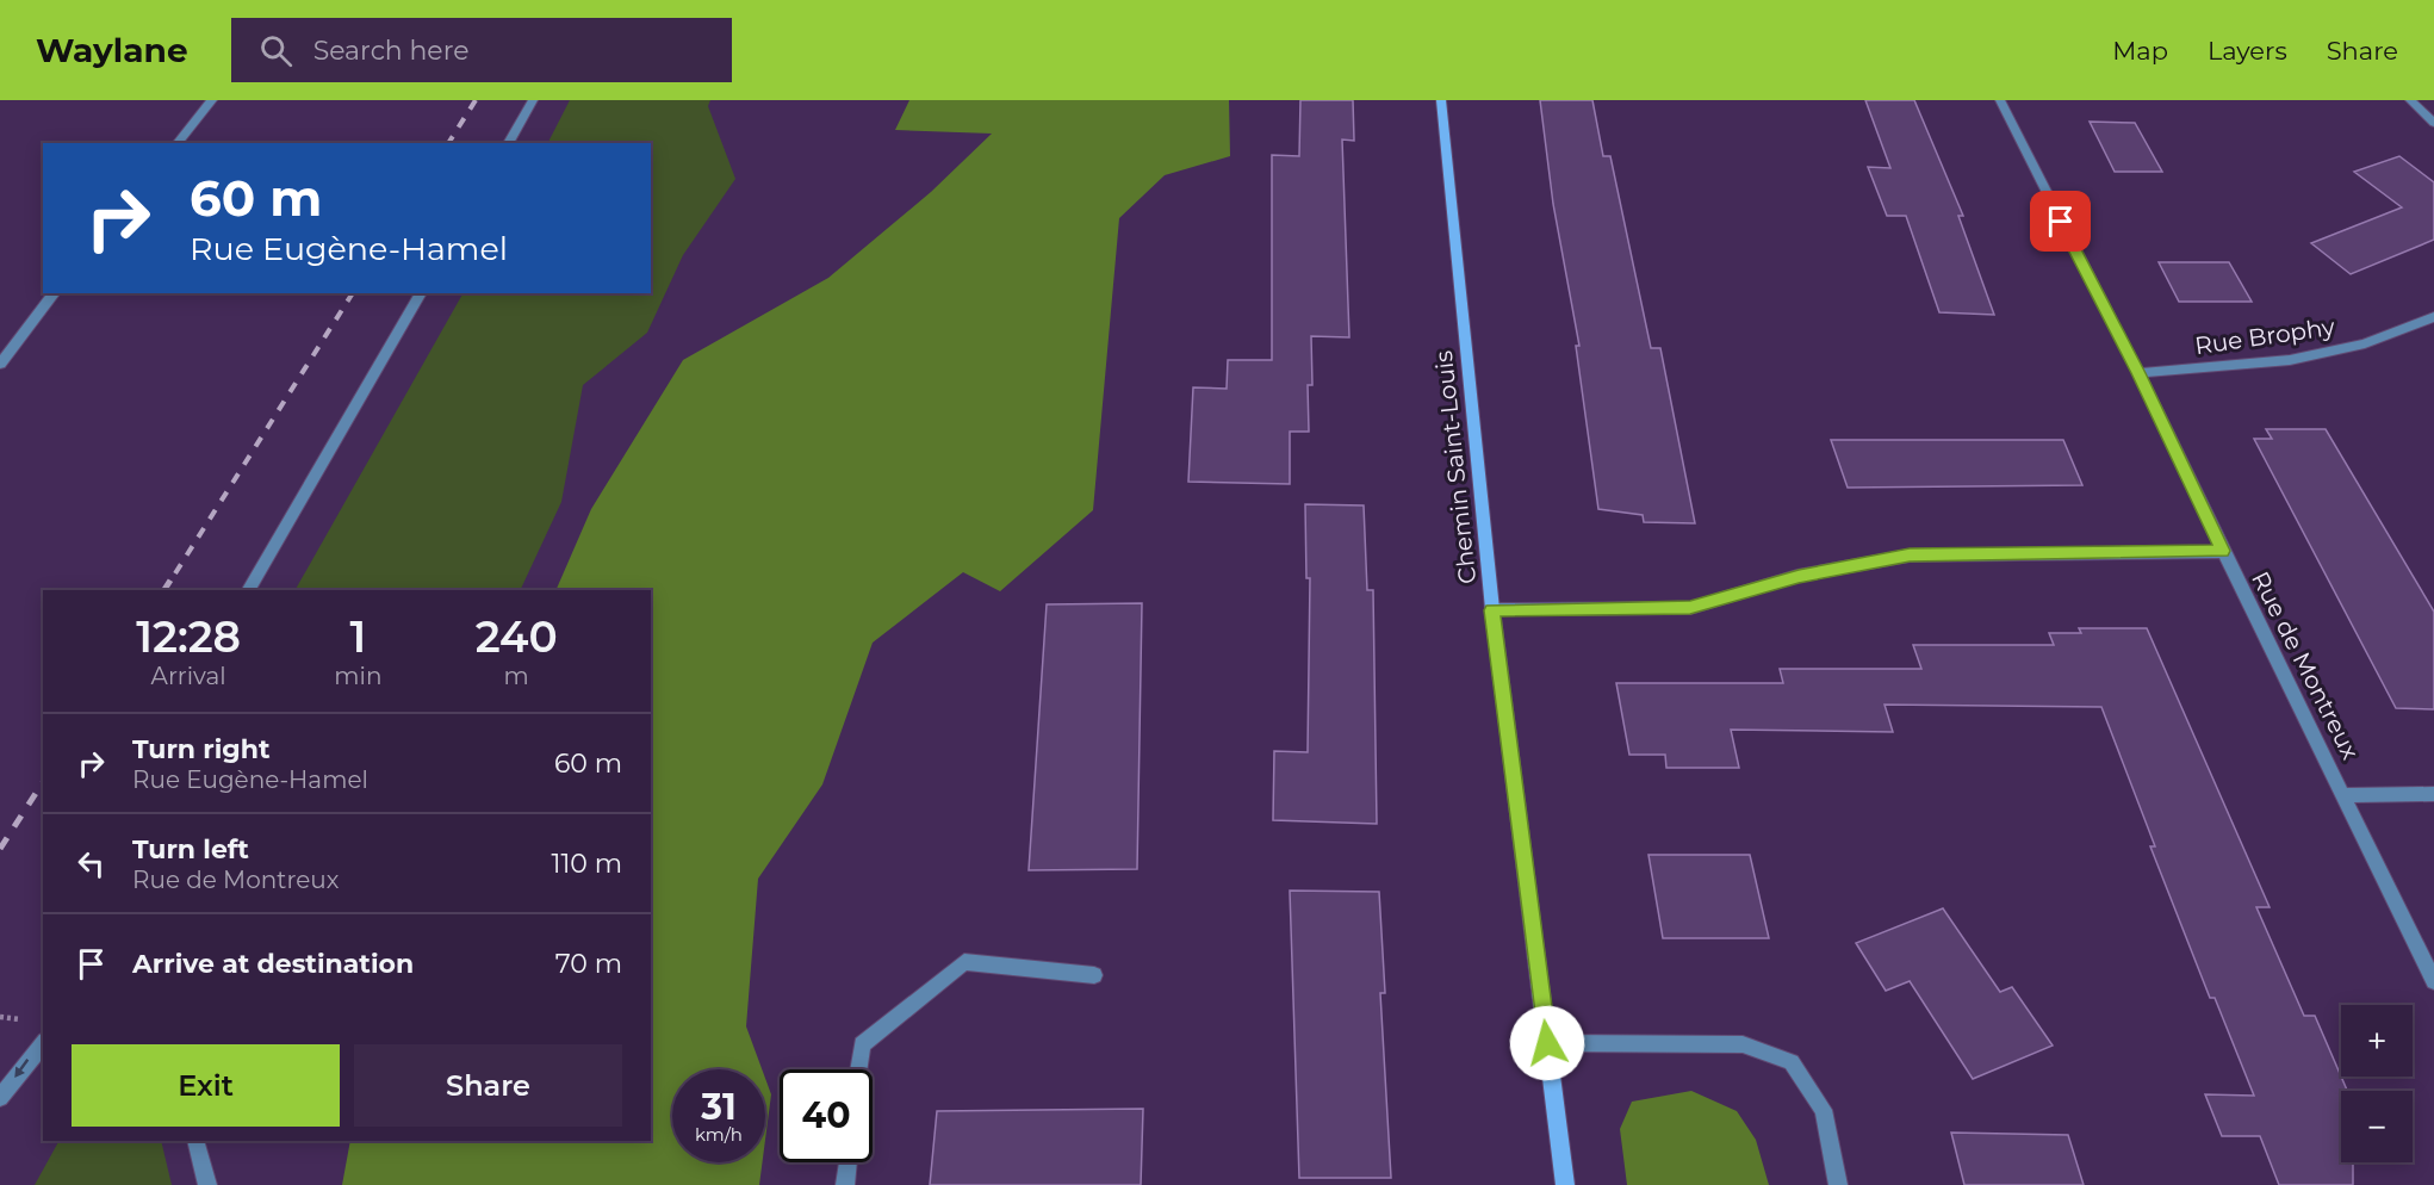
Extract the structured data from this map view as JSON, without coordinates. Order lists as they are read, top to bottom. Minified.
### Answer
{"streets":{"street":["Rue Brophy","Chemin Saint-Louis","Rue de Montreux"]},"crossings":[["Rue Brophy","Rue de Montreux"]],"page":{"header":"Waylane","search":"Search here","nav":["Map","Layers","Share"],"turn":["60 m","Rue Eugène-Hamel"],"eta":["12:28","Arrival","1","min","240","m"],"list":[{"name":"Turn right","note":"Rue Eugène-Hamel","value":"60 m"},{"name":"Turn left","note":"Rue de Montreux","value":"110 m"},{"name":"Arrive at destination","value":"70 m"}],"map_buttons":["+","−"],"buttons":["Exit","Share"],"speed":"31 km/h","limit":"40"}}
